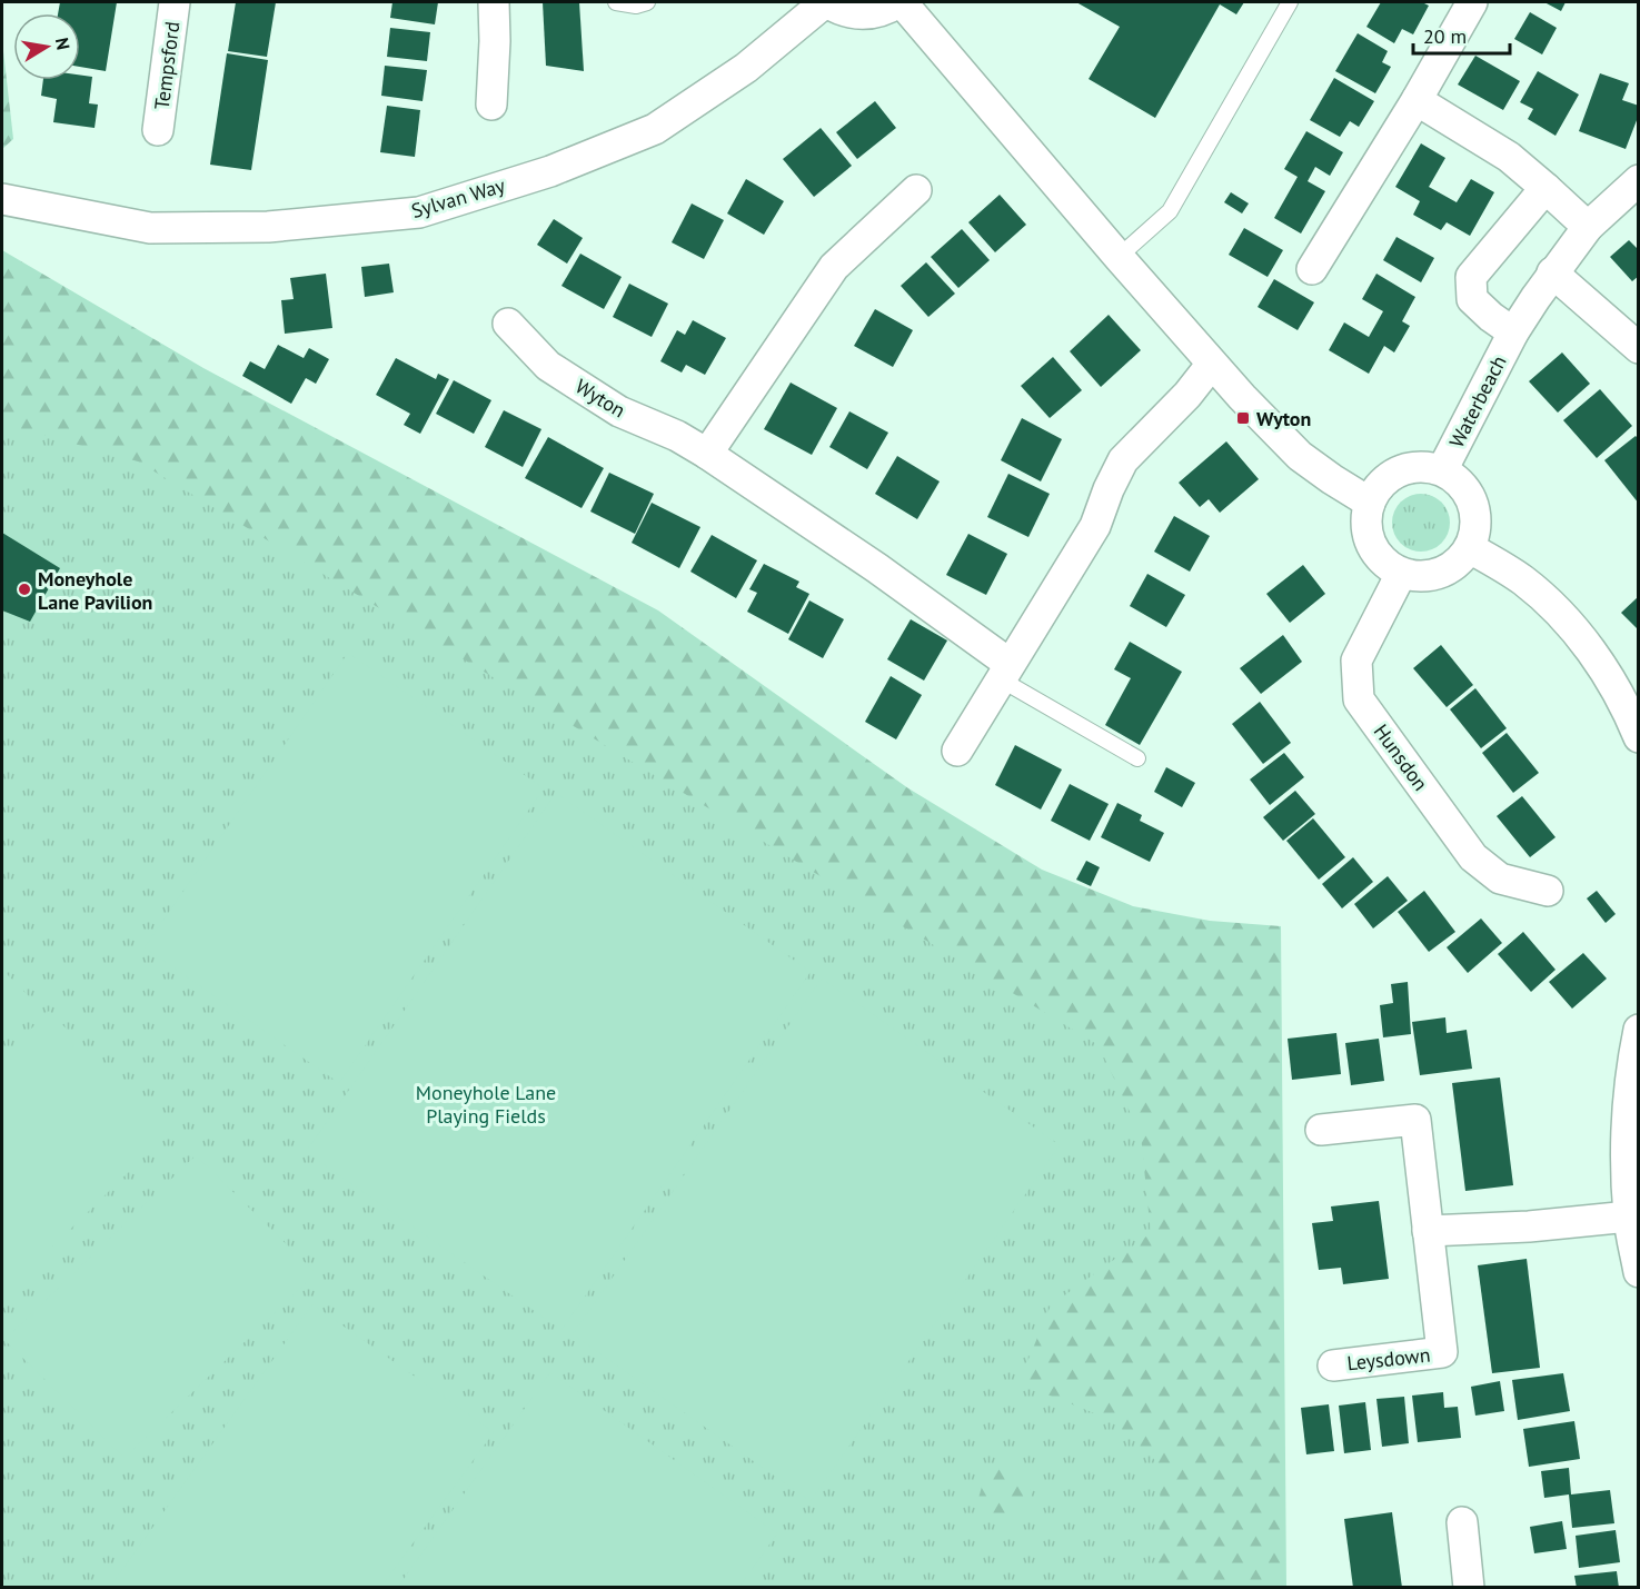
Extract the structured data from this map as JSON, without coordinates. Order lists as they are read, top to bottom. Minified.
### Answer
{"streets":{"street":["Tempsford","Sylvan Way","Wyton","Waterbeach","Hunsdon","Leysdown"]},"crossings":[["Waterbeach","Hunsdon"]],"parks":["Moneyhole Lane Playing Fields"],"places":{"transit":["Wyton"],"other":["Moneyhole Lane Pavilion"]},"scale_bar":"20 m","north":"right"}
